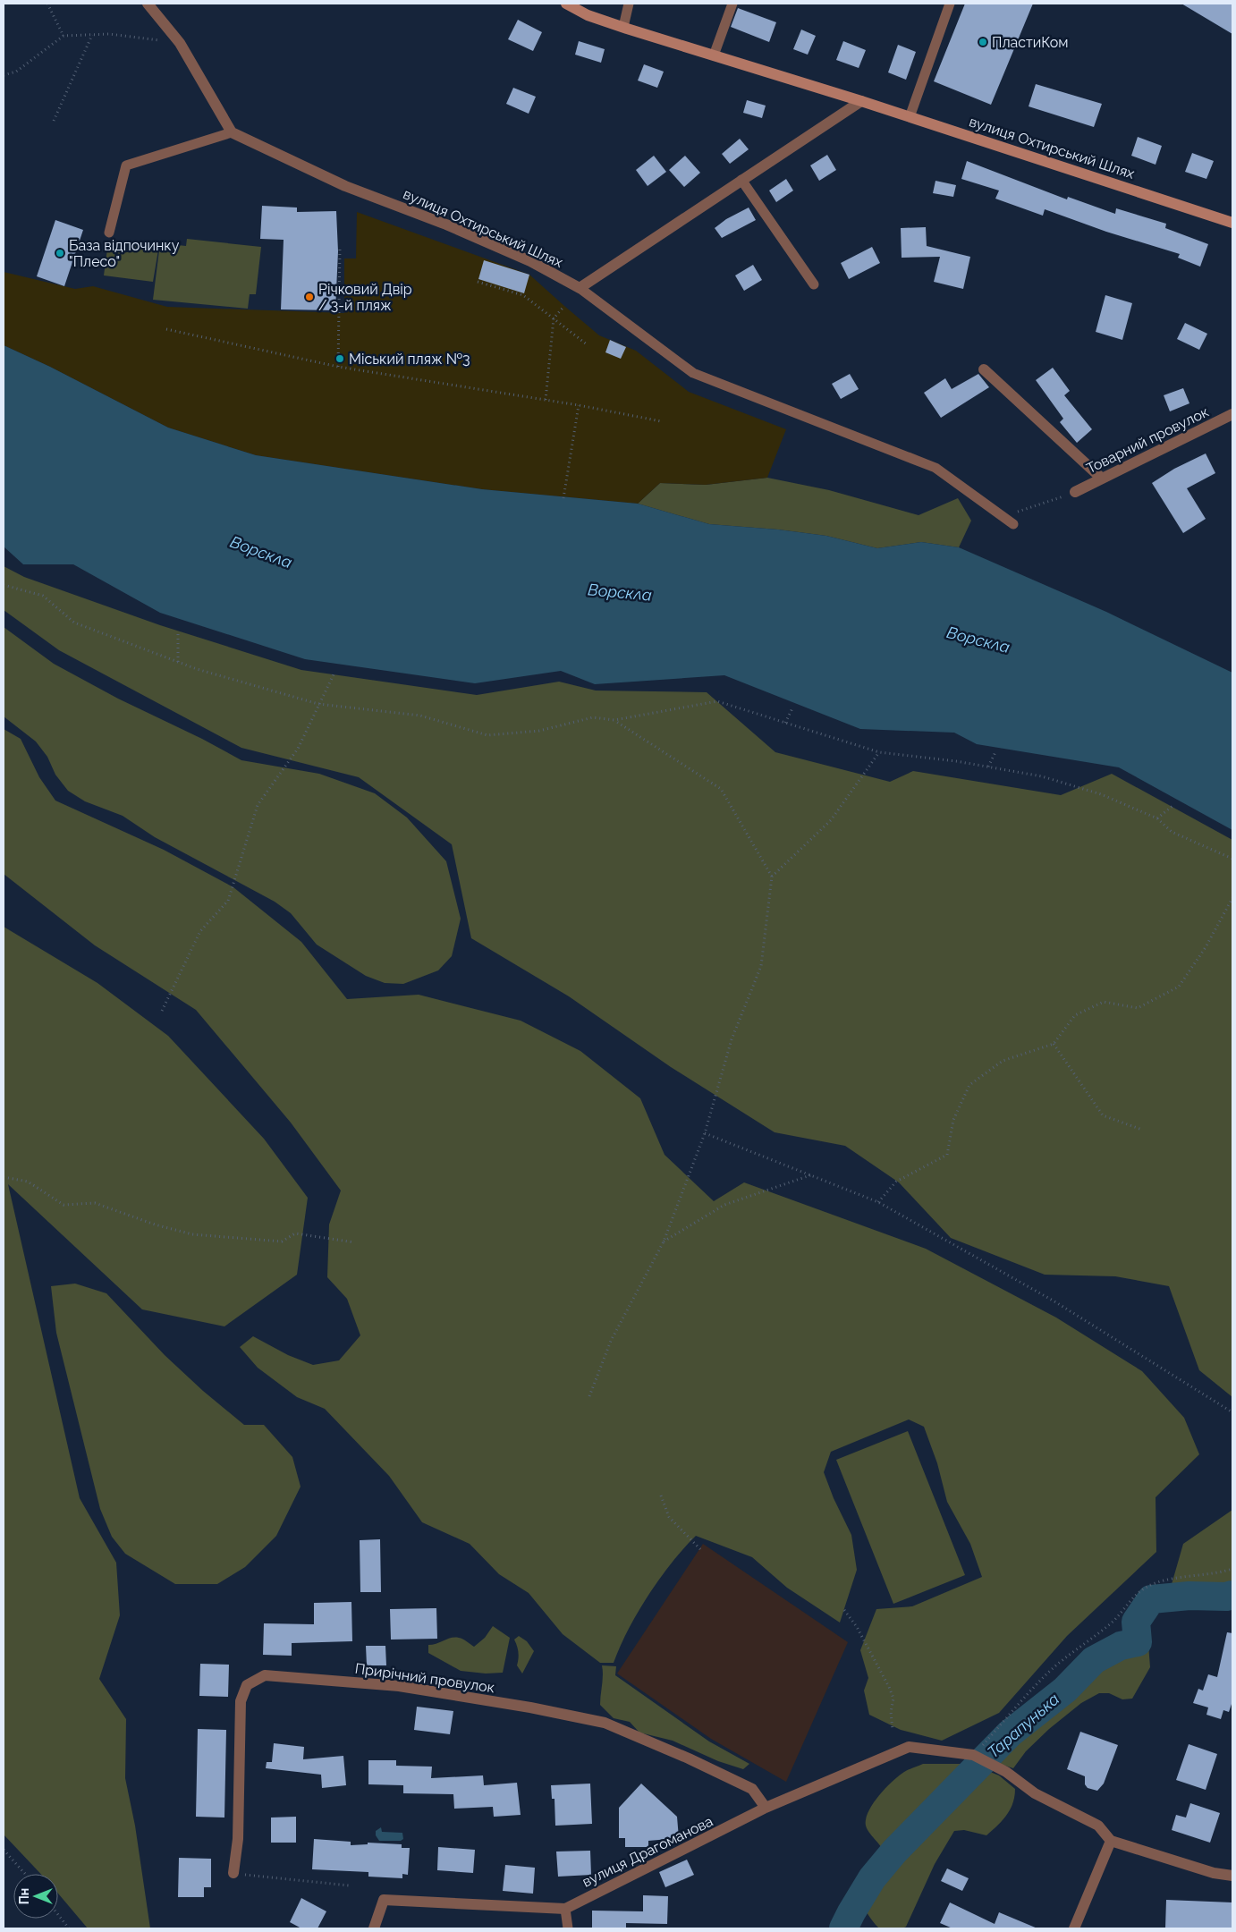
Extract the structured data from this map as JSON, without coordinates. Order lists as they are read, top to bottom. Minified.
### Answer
{"streets":{"main road":["вулиця Охтирський Шлях"],"street":["Товарний провулок","Прирічний провулок","вулиця Драгоманова"]},"crossings":[["Прирічний провулок","вулиця Драгоманова"]],"water":["Ворскла","Тарапунька"],"places":["ПластиКом","База відпочинку \"Плесо\"","Річковий Двір / 3-й пляж","Міський пляж №3"],"north":"left"}
